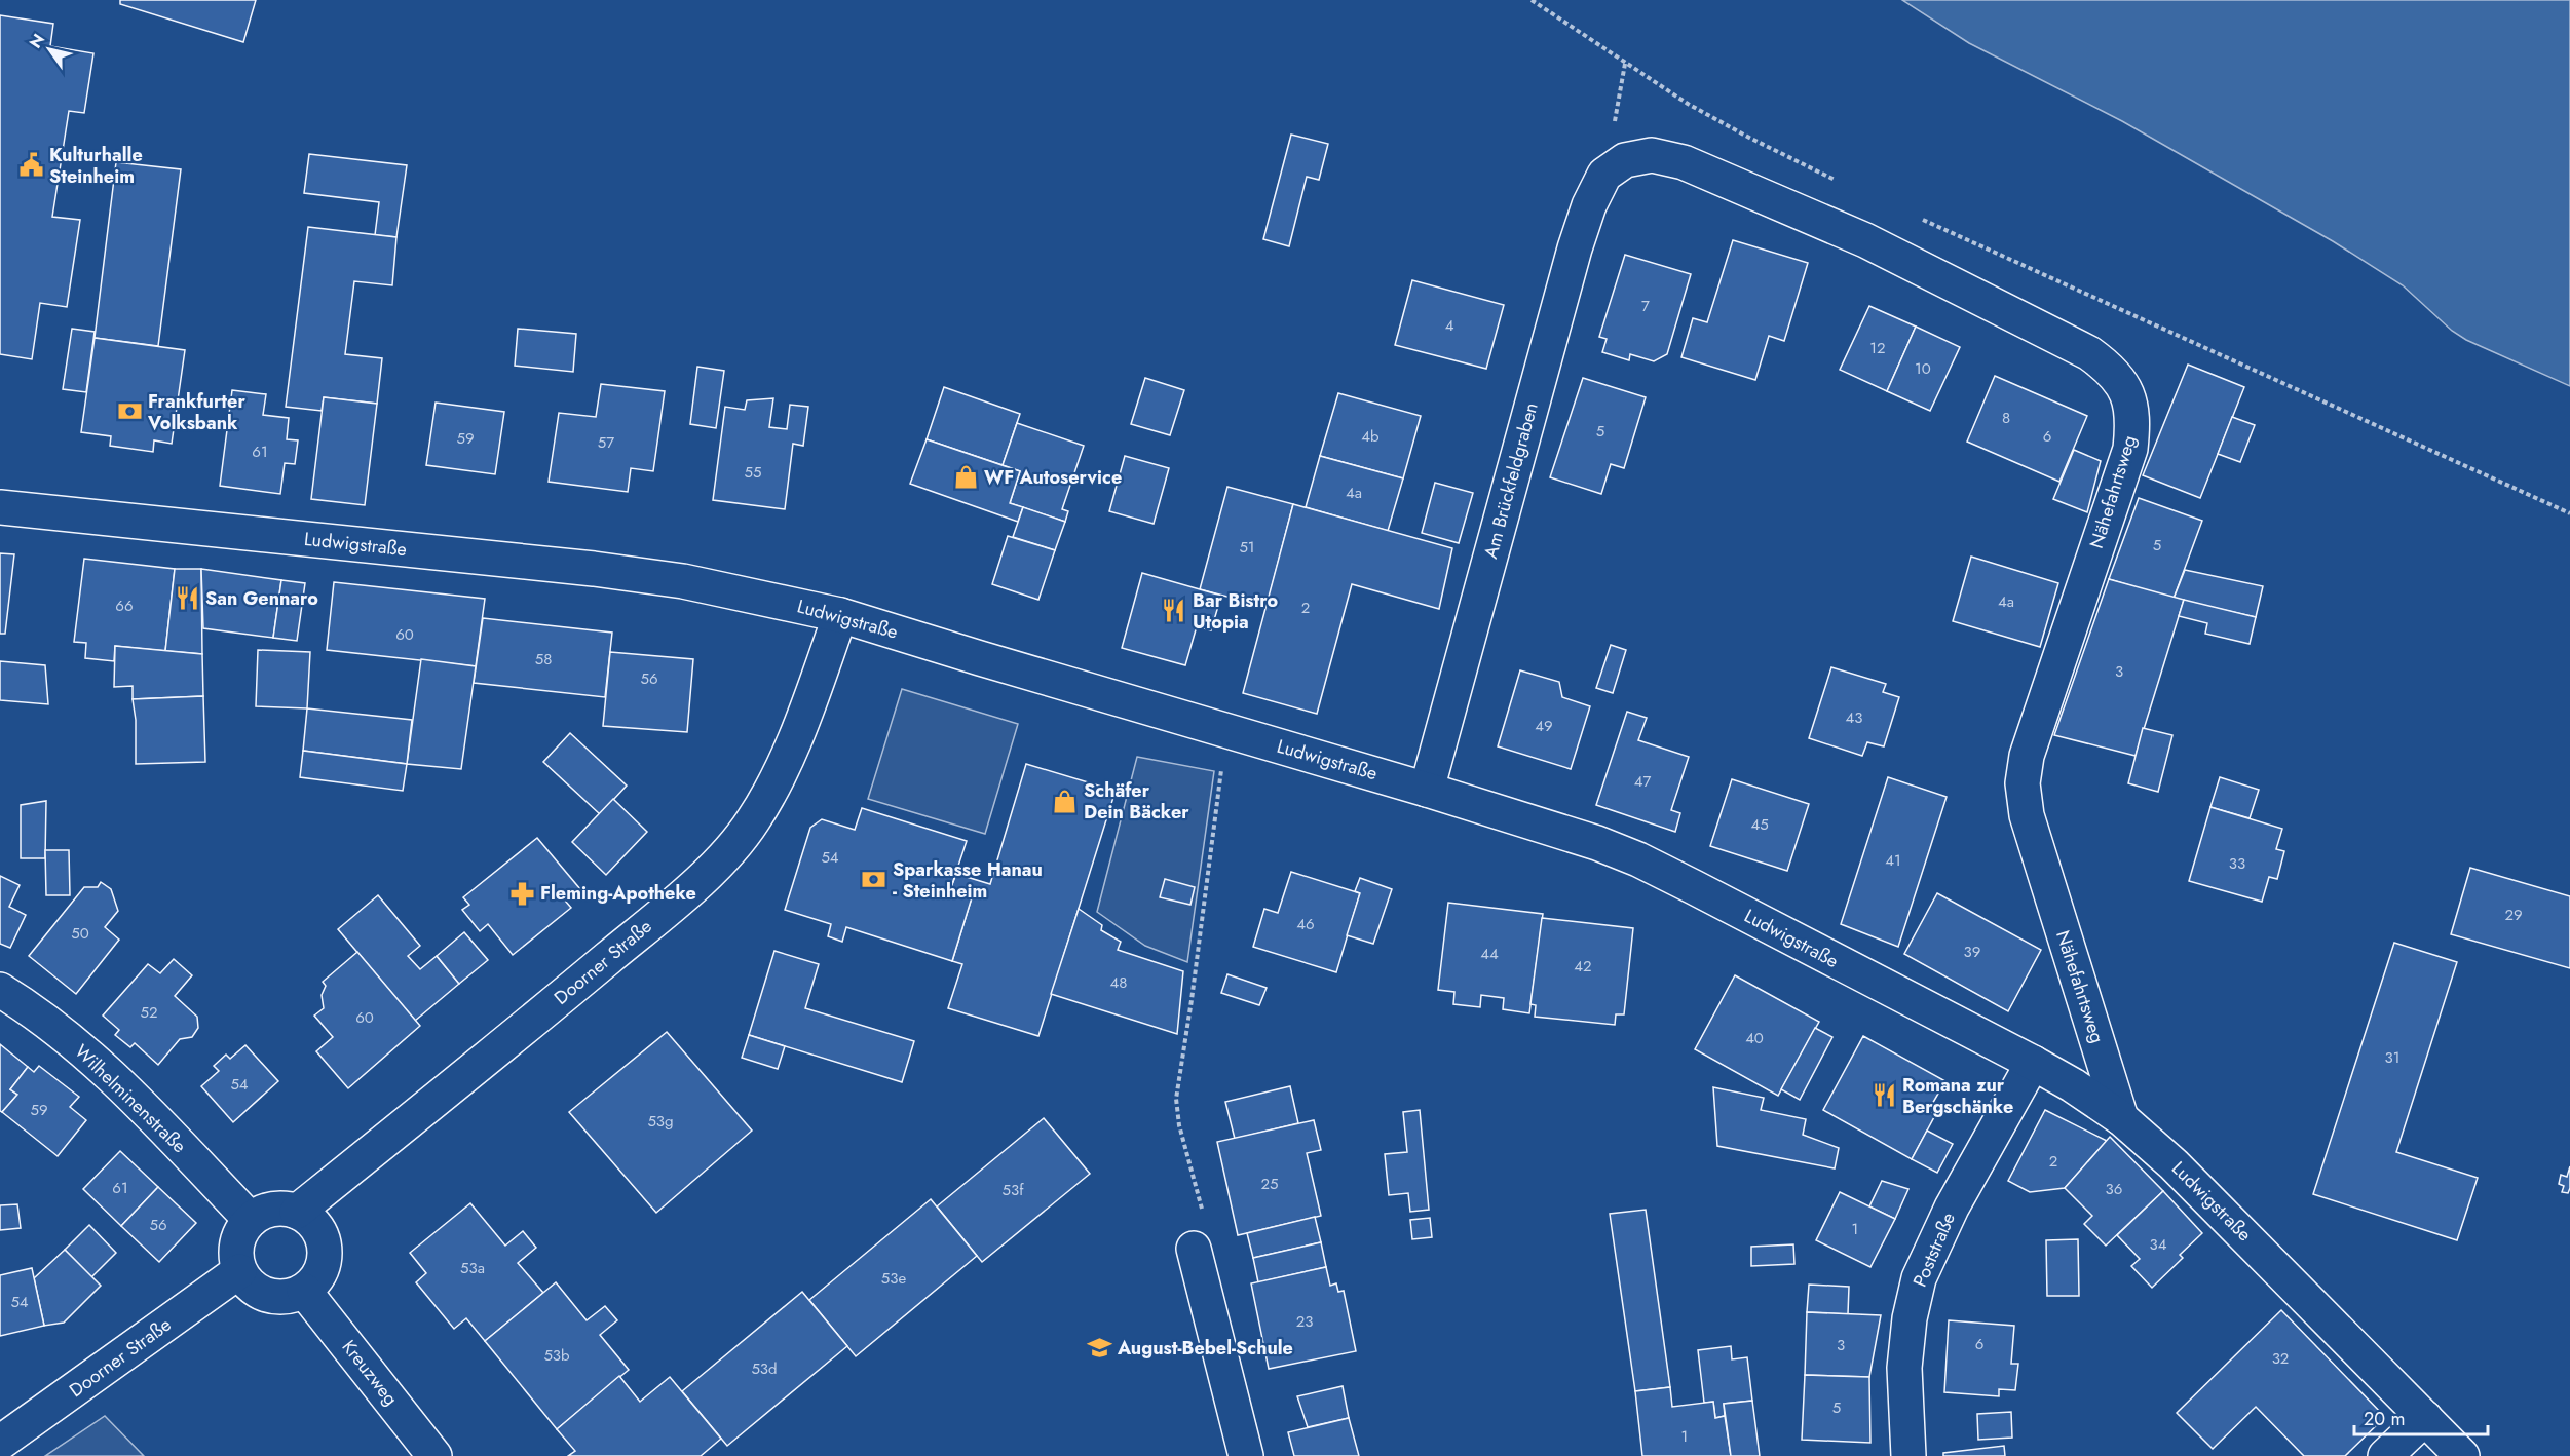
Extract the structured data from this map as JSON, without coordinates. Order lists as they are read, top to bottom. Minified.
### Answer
{"streets":{"street":["Am Brückfeldgraben","Nähefahrtsweg","Ludwigstraße","Doorner Straße","Wilhelminenstraße","Poststraße","Kreuzweg"]},"crossings":[["Am Brückfeldgraben","Nähefahrtsweg"],["Am Brückfeldgraben","Ludwigstraße"],["Nähefahrtsweg","Ludwigstraße"],["Ludwigstraße","Doorner Straße"],["Ludwigstraße","Poststraße"],["Doorner Straße","Wilhelminenstraße"],["Doorner Straße","Kreuzweg"],["Wilhelminenstraße","Kreuzweg"]],"places":{"public building":["Kulturhalle Steinheim"],"bank":["Frankfurter Volksbank","Sparkasse Hanau - Steinheim"],"shop":["WF Autoservice","Schäfer Dein Bäcker"],"restaurant":["San Gennaro","Bar Bistro Utopia","Romana zur Bergschänke"],"pharmacy":["Fleming-Apotheke"],"school or university":["August-Bebel-Schule"]},"house_numbers":["7","4","12","10","8","5","4b","6","59","57","61","55","4a","5","51","4a","66","2","60","58","3","56","43","49","47","45","54","41","33","29","46","50","39","44","42","48","52","60","40","31","54","59","53g","2","25","61","36","53f","56","1","34","53a","53e","54","23","6","3","53b","32","53d","5","1"],"scale_bar":"20 m","north":"top left"}
